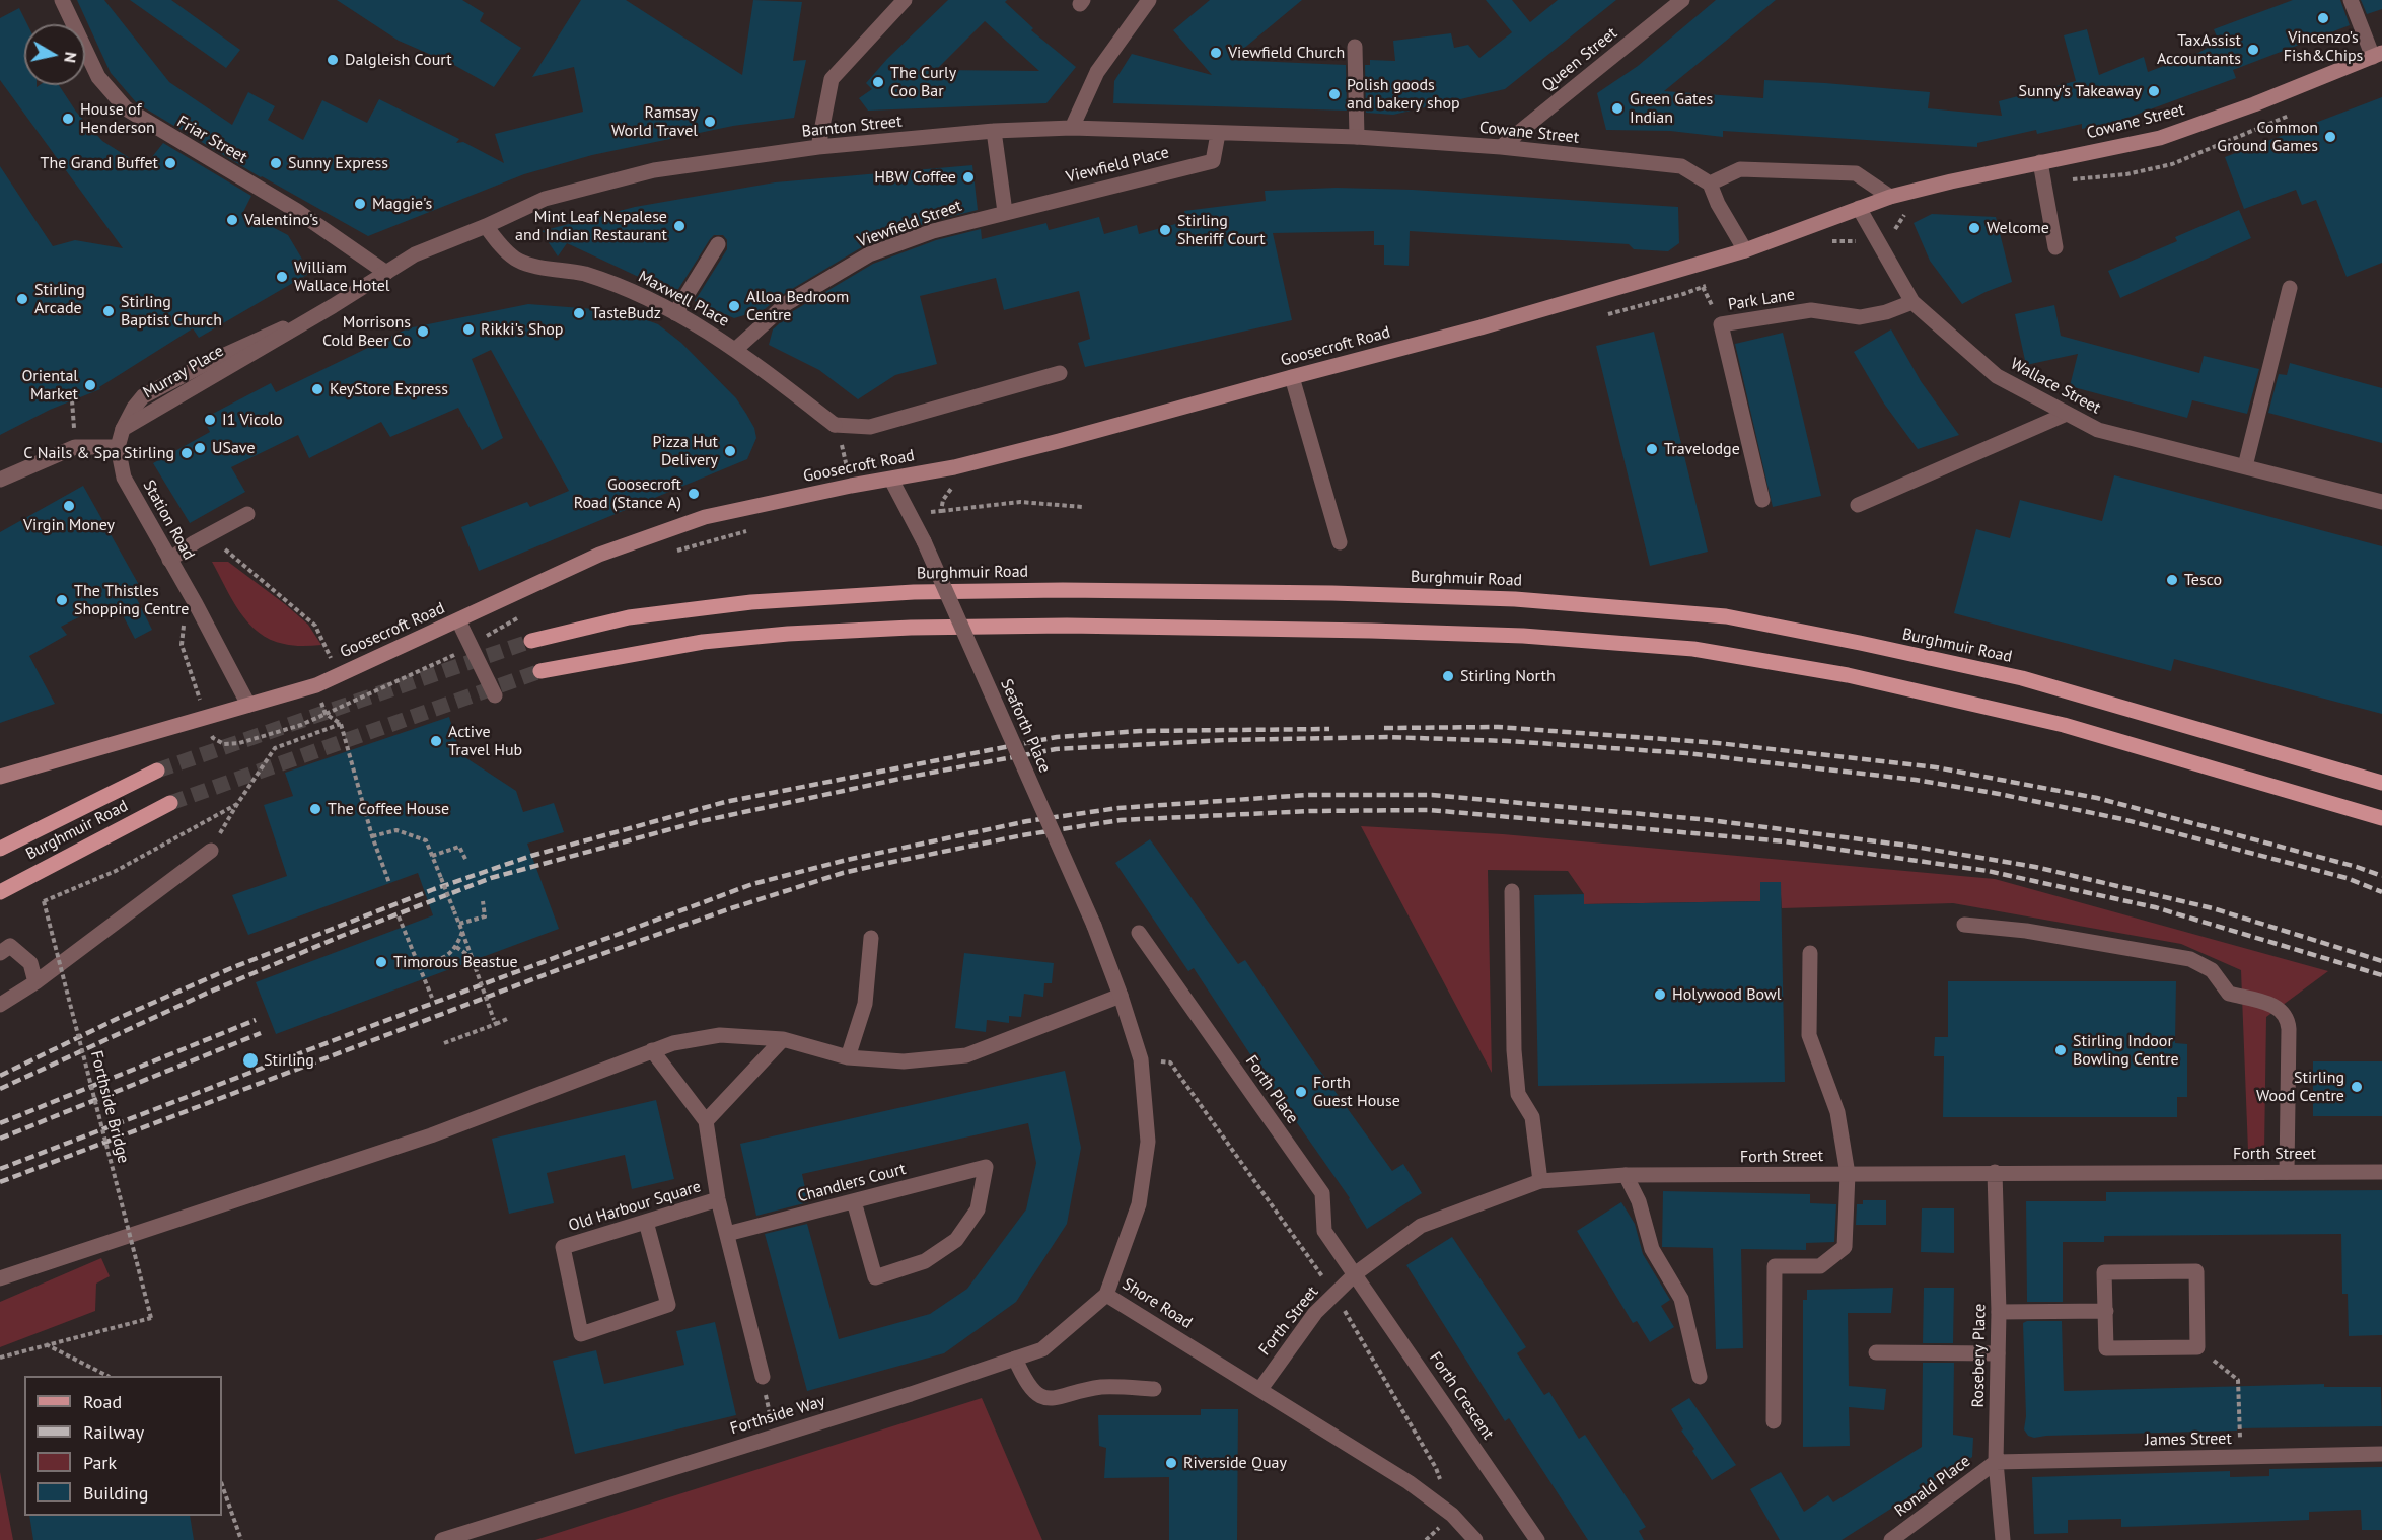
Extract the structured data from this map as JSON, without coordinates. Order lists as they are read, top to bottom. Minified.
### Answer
{"streets":{"main road":["Cowane Street","Goosecroft Road","Burghmuir Road"],"street":["Queen Street","Barnton Street","Friar Street","Viewfield Place","Viewfield Street","Maxwell Place","Park Lane","Murray Place","Wallace Street","Station Road","Seaforth Place","Forth Place","Forth Street","Chandlers Court","Old Harbour Square","Shore Road","Rosebery Place","Forth Crescent","Forthside Way","James Street","Ronald Place"],"path":["Forthside Bridge"]},"crossings":[["Queen Street","Cowane Street"],["Cowane Street","Barnton Street"],["Cowane Street","Goosecroft Road"],["Cowane Street","Wallace Street"],["Barnton Street","Friar Street"],["Barnton Street","Viewfield Place"],["Barnton Street","Maxwell Place"],["Barnton Street","Murray Place"],["Friar Street","Murray Place"],["Viewfield Place","Viewfield Street"],["Viewfield Street","Maxwell Place"],["Park Lane","Wallace Street"],["Goosecroft Road","Station Road"],["Murray Place","Station Road"],["Seaforth Place","Shore Road"],["Forth Place","Forth Street"],["Forth Place","Forth Crescent"],["Forth Street","Shore Road"],["Forth Street","Rosebery Place"],["Forth Street","Forth Crescent"],["Shore Road","Forthside Way"],["Rosebery Place","James Street"],["Rosebery Place","Ronald Place"],["James Street","Ronald Place"]],"places":["Vincenzo's Fish&Chips","TaxAssist Accountants","Viewfield Church","Dalgleish Court","The Curly Coo Bar","Sunny's Takeaway","Polish goods and bakery shop","Green Gates Indian","House of Henderson","Ramsay World Travel","Common Ground Games","The Grand Buffet","Sunny Express","HBW Coffee","Maggie's","Valentino's","Mint Leaf Nepalese and Indian Restaurant","Welcome","Stirling Sheriff Court","William Wallace Hotel","Stirling Arcade","Alloa Bedroom Centre","Stirling Baptist Church","TasteBudz","Rikki's Shop","Morrisons Cold Beer Co","Oriental Market","KeyStore Express","I1 Vicolo","USave","Travelodge","Pizza Hut Delivery","C Nails & Spa Stirling","Goosecroft Road (Stance A)","Virgin Money","Tesco","The Thistles Shopping Centre","Stirling North","Active Travel Hub","The Coffee House","Timorous Beastue","Holywood Bowl","Stirling Indoor Bowling Centre","Stirling","Stirling Wood Centre","Forth Guest House","Riverside Quay"],"legend":["Road","Railway","Park","Building"],"north":"right"}
